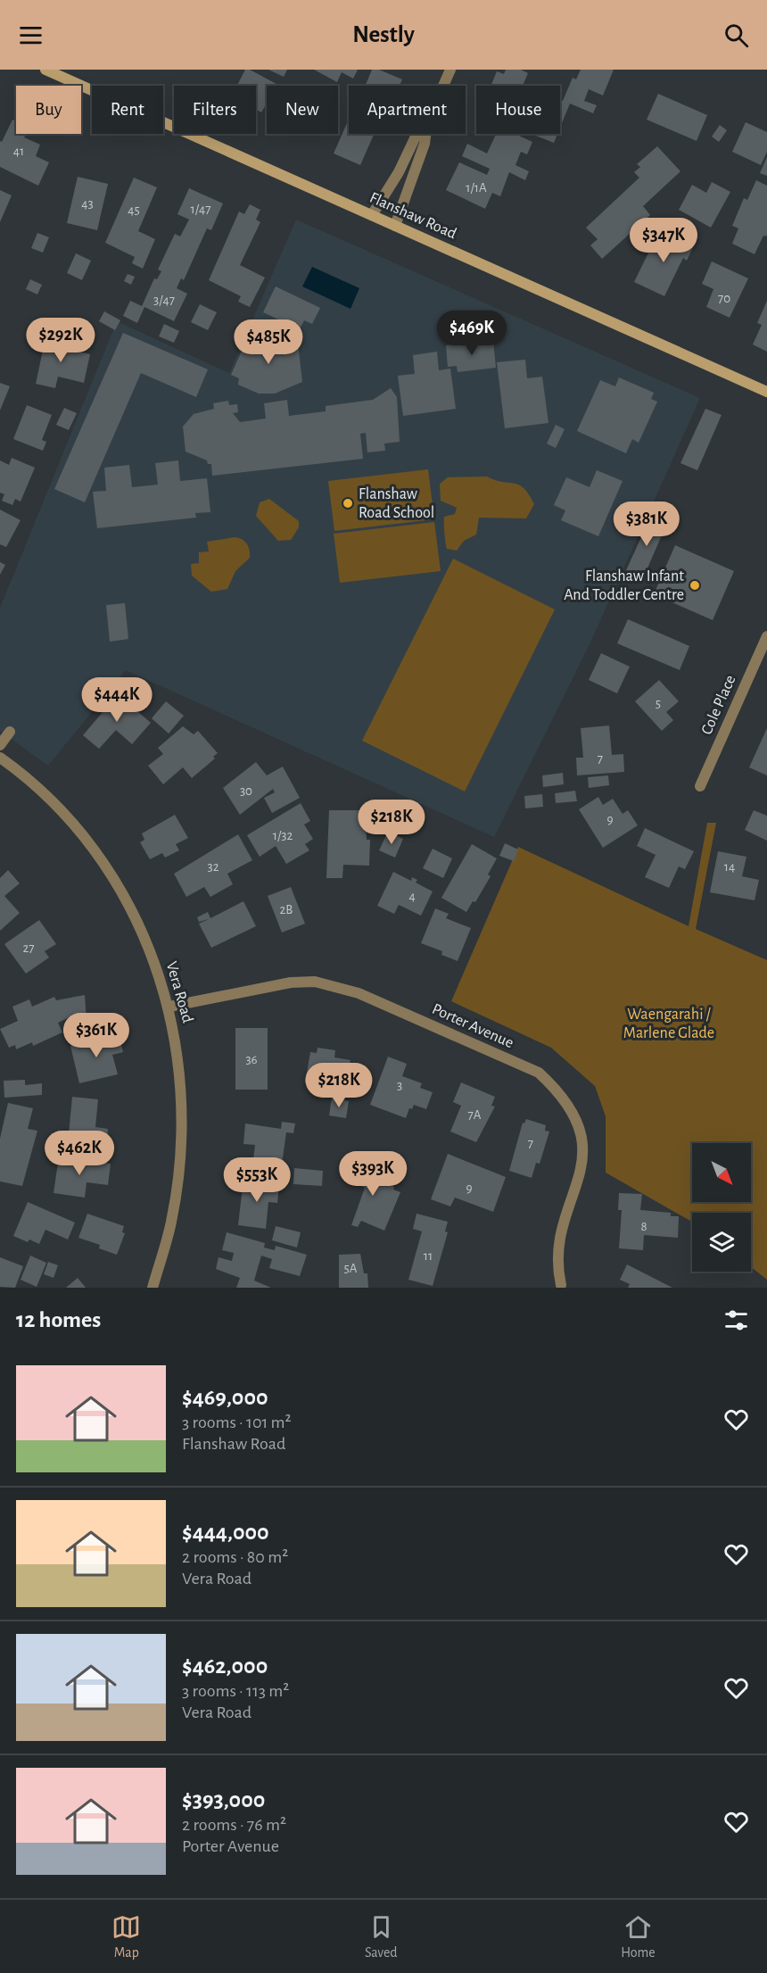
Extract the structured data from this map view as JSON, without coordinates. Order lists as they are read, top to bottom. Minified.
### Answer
{"streets":{"street":["Flanshaw Road","Cole Place","Vera Road","Porter Avenue"]},"crossings":[["Vera Road","Porter Avenue"]],"parks":["Waengarahi / Marlene Glade"],"places":["Flanshaw Road School","Flanshaw Infant And Toddler Centre"],"house_numbers":["41","1/1A","43","1/47","45","70","3/47","5","7","30","9","1/32","32","14","4","2B","27","36","3","7A","7","9","8","11","5A"],"north":"bottom right","page":{"header":"Nestly","chip":["Buy","Rent","Filters","New","Apartment","House"],"price":["$347K","$469K","$292K","$485K","$381K","$444K","$218K","$361K","$218K","$462K","$393K","$553K"],"heading":"12 homes","list":[{"name":"$469,000","note":"3 rooms · 101 m² · Flanshaw Road"},{"name":"$444,000","note":"2 rooms · 80 m² · Vera Road"},{"name":"$462,000","note":"3 rooms · 113 m² · Vera Road"},{"name":"$393,000","note":"2 rooms · 76 m² · Porter Avenue"}],"tabs":["Map","Saved","Home"]}}
